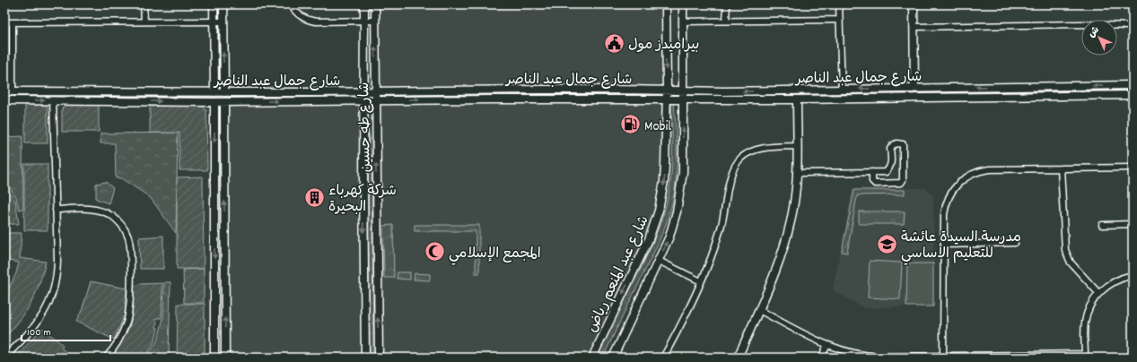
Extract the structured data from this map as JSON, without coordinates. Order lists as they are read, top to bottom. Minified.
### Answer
{"streets":{"main road":["شارع جمال عبد الناصر","شارع طه حسين","شارع عبد المنعم رياض"]},"crossings":[["شارع جمال عبد الناصر","شارع طه حسين"],["شارع جمال عبد الناصر","شارع عبد المنعم رياض"]],"places":{"public building":["بيراميدز مول"],"fuel station":["Mobil"],"building":["شركة كهرباء البحيرة"],"school or university":["مدرسة السيدة عائشة للتعليم الأساسي"],"mosque":["المجمع الإسلامي"]},"scale_bar":"100 m","north":"top left"}
